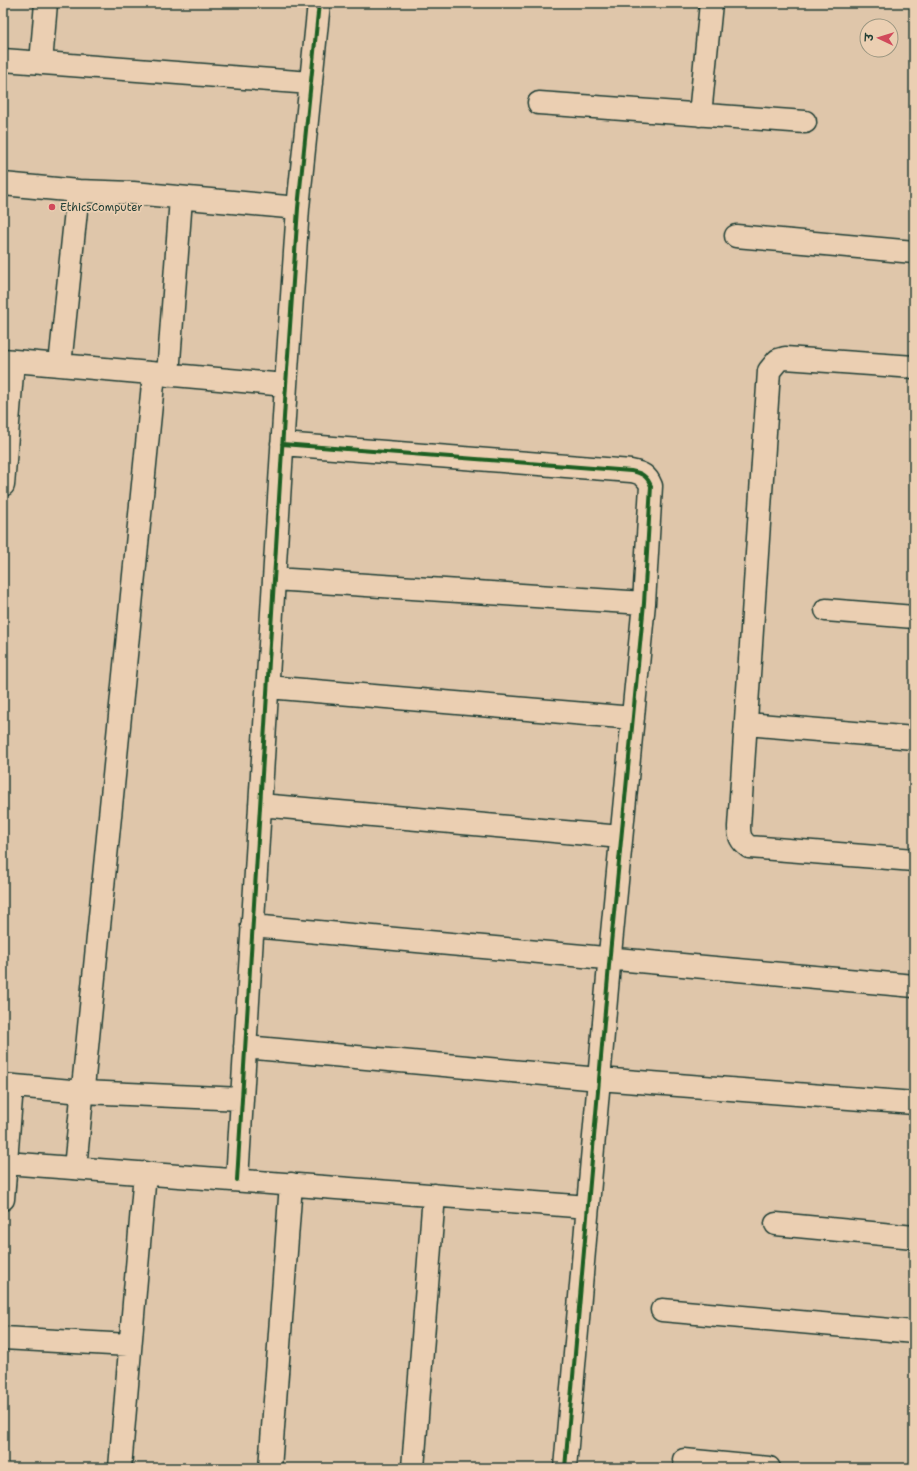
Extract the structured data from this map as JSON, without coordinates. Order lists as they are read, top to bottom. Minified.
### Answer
{"places":["EthicsComputer"],"north":"left"}
